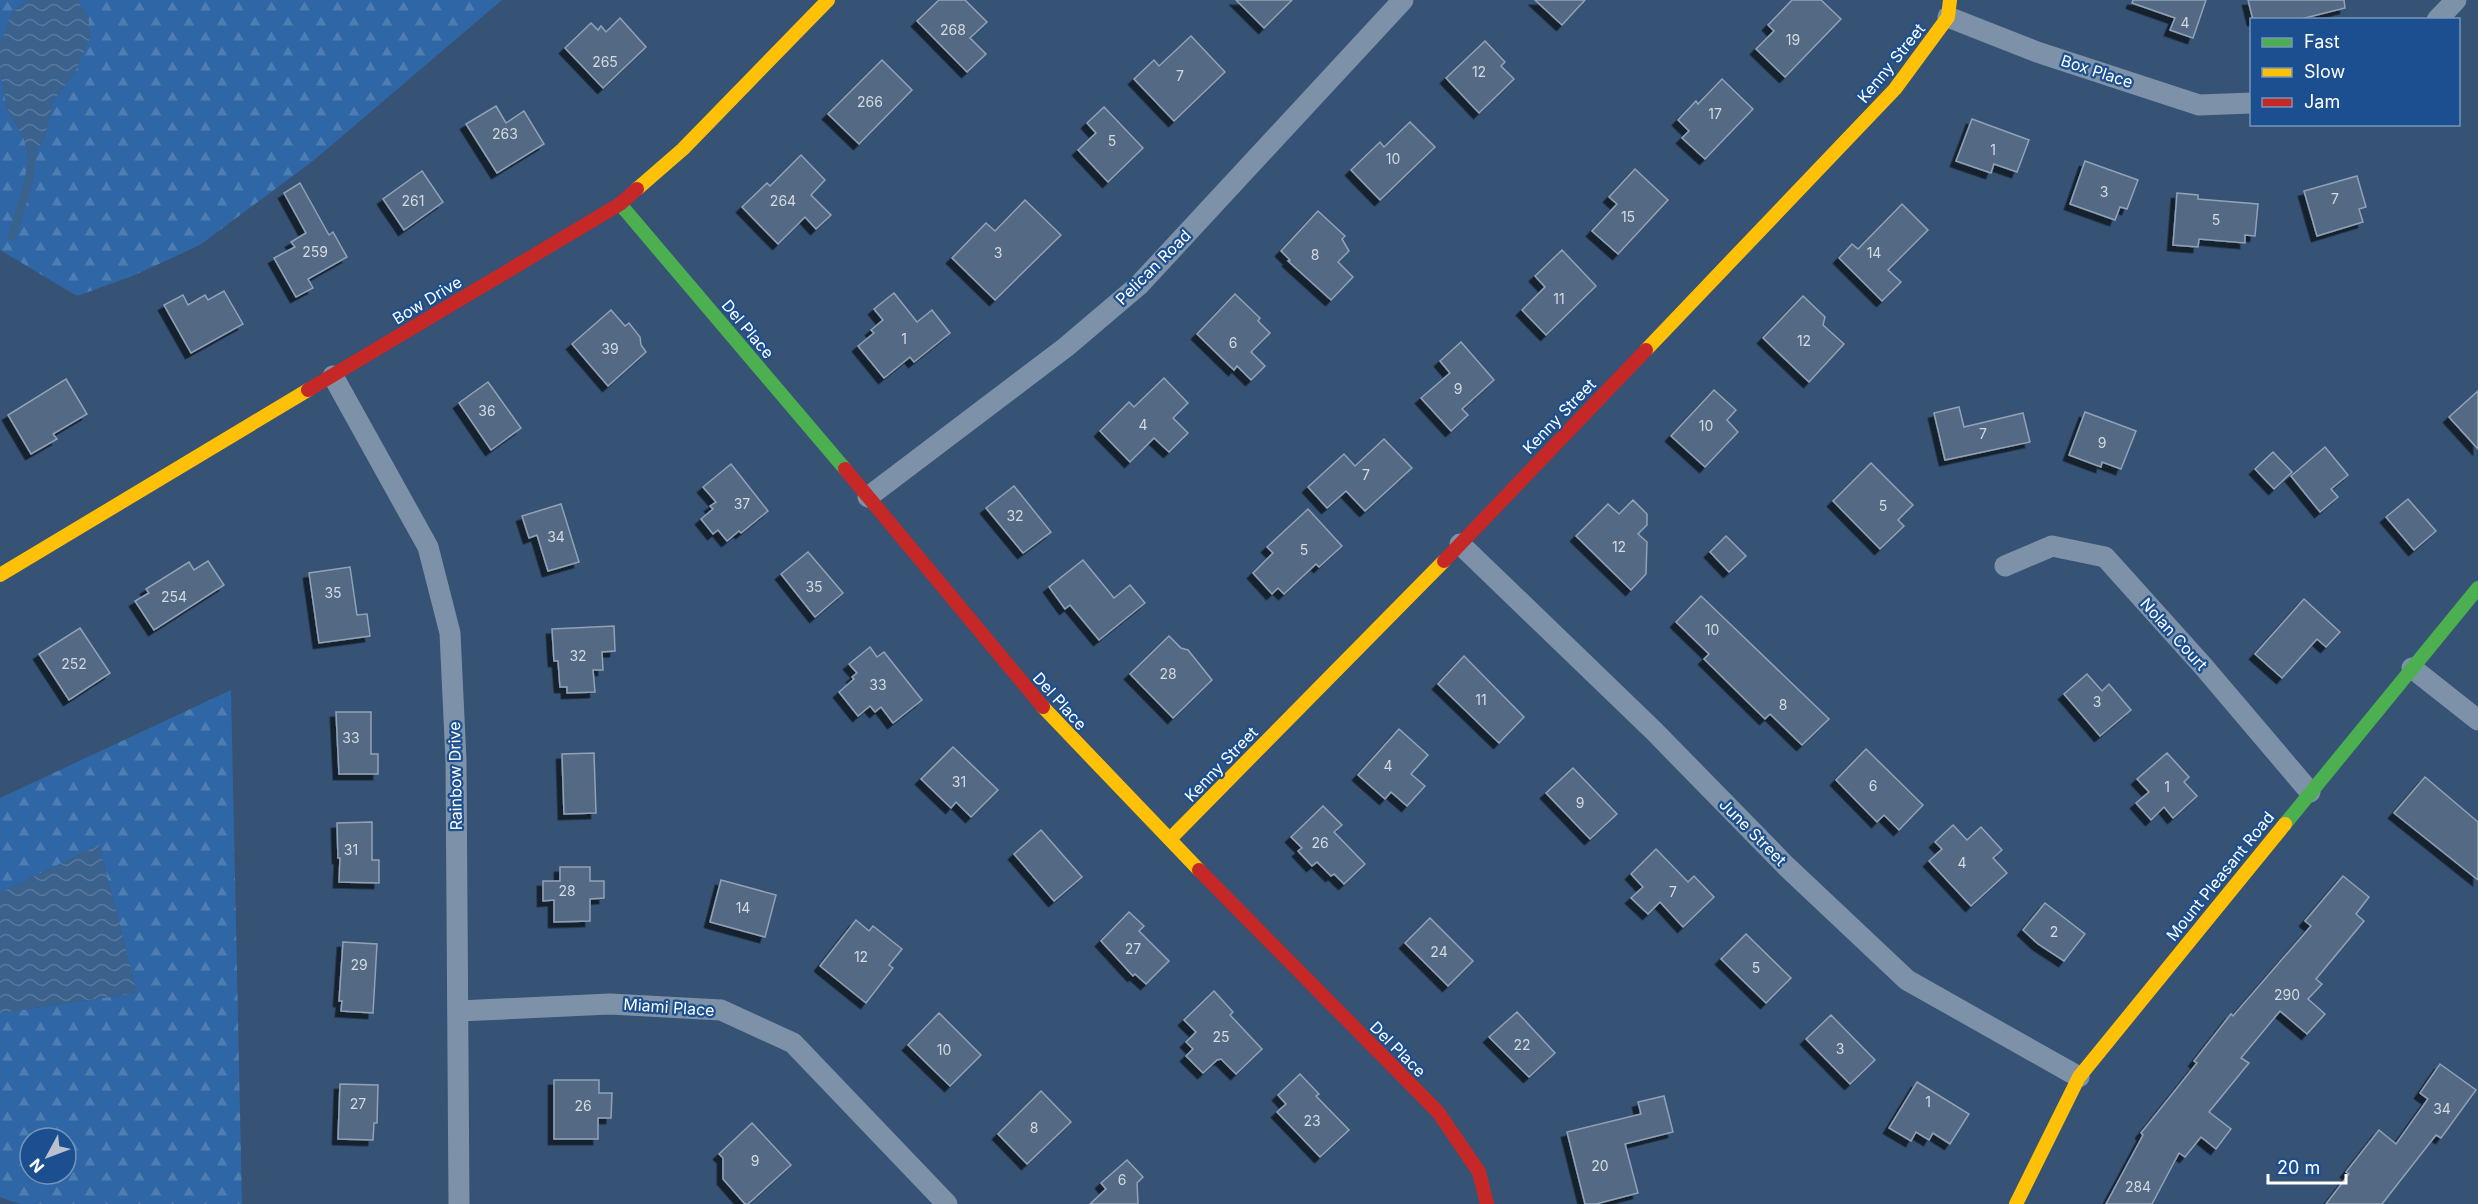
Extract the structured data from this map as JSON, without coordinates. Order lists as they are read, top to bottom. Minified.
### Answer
{"streets":{"street":["Kenny Street","Box Place","Pelican Road","Bow Drive","Del Place","Nolan Court","Rainbow Drive","June Street","Mount Pleasant Road","Miami Place"]},"crossings":[["Kenny Street","Box Place"],["Kenny Street","Del Place"],["Kenny Street","June Street"],["Pelican Road","Del Place"],["Bow Drive","Del Place"],["Bow Drive","Rainbow Drive"],["Nolan Court","Mount Pleasant Road"],["Rainbow Drive","Miami Place"],["June Street","Mount Pleasant Road"]],"house_numbers":["4","268","19","265","12","7","266","17","263","5","1","10","3","7","261","264","15","5","259","3","14","8","11","1","12","6","39","9","36","4","10","7","9","7","37","5","32","34","12","5","35","35","254","10","32","252","28","33","11","3","8","33","4","31","6","1","9","26","31","4","28","7","14","2","27","24","12","29","5","290","25","22","3","10","1","27","26","34","23","8","9","20","6","284"],"legend":["Fast","Slow","Jam"],"scale_bar":"20 m","north":"bottom left"}
